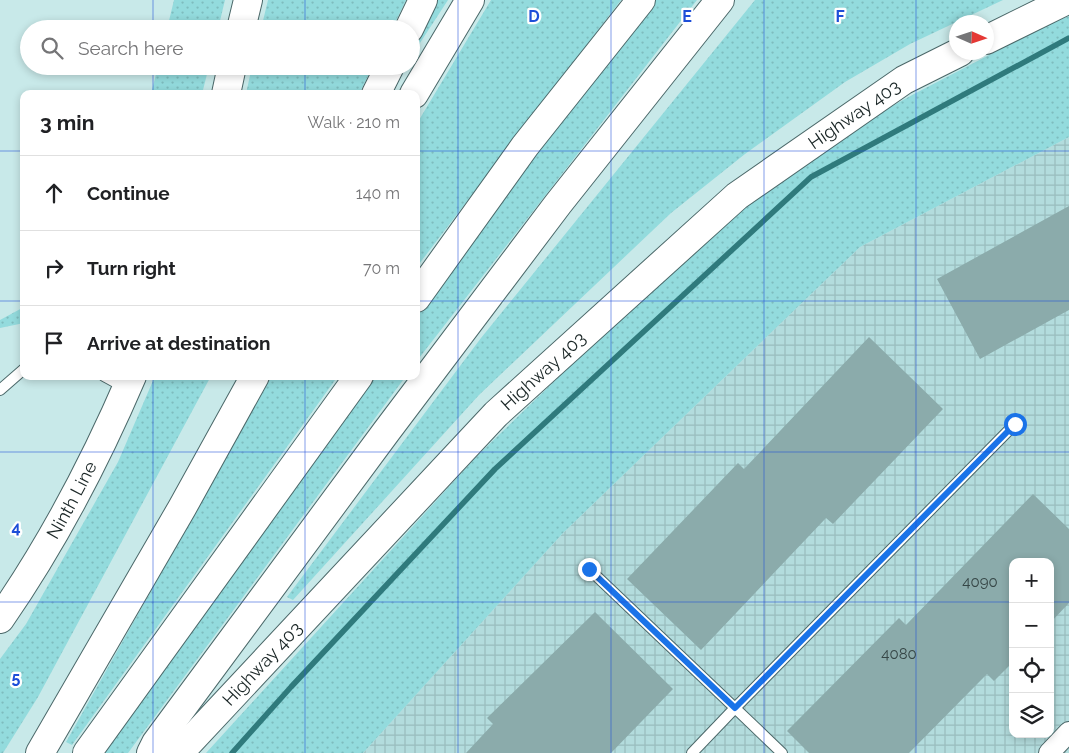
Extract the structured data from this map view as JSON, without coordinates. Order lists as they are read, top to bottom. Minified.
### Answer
{"streets":{"main road":["Highway 403","Ninth Line"]},"house_numbers":["4090","4080"],"north":"right","page":{"search":"Search here","heading":["3 min","Walk · 210 m"],"list":[["Continue","140 m"],["Turn right","70 m"],"Arrive at destination"],"map_buttons":["+","−"]},"grid":{"columns":["D","E","F"],"rows":["4","5"]}}
